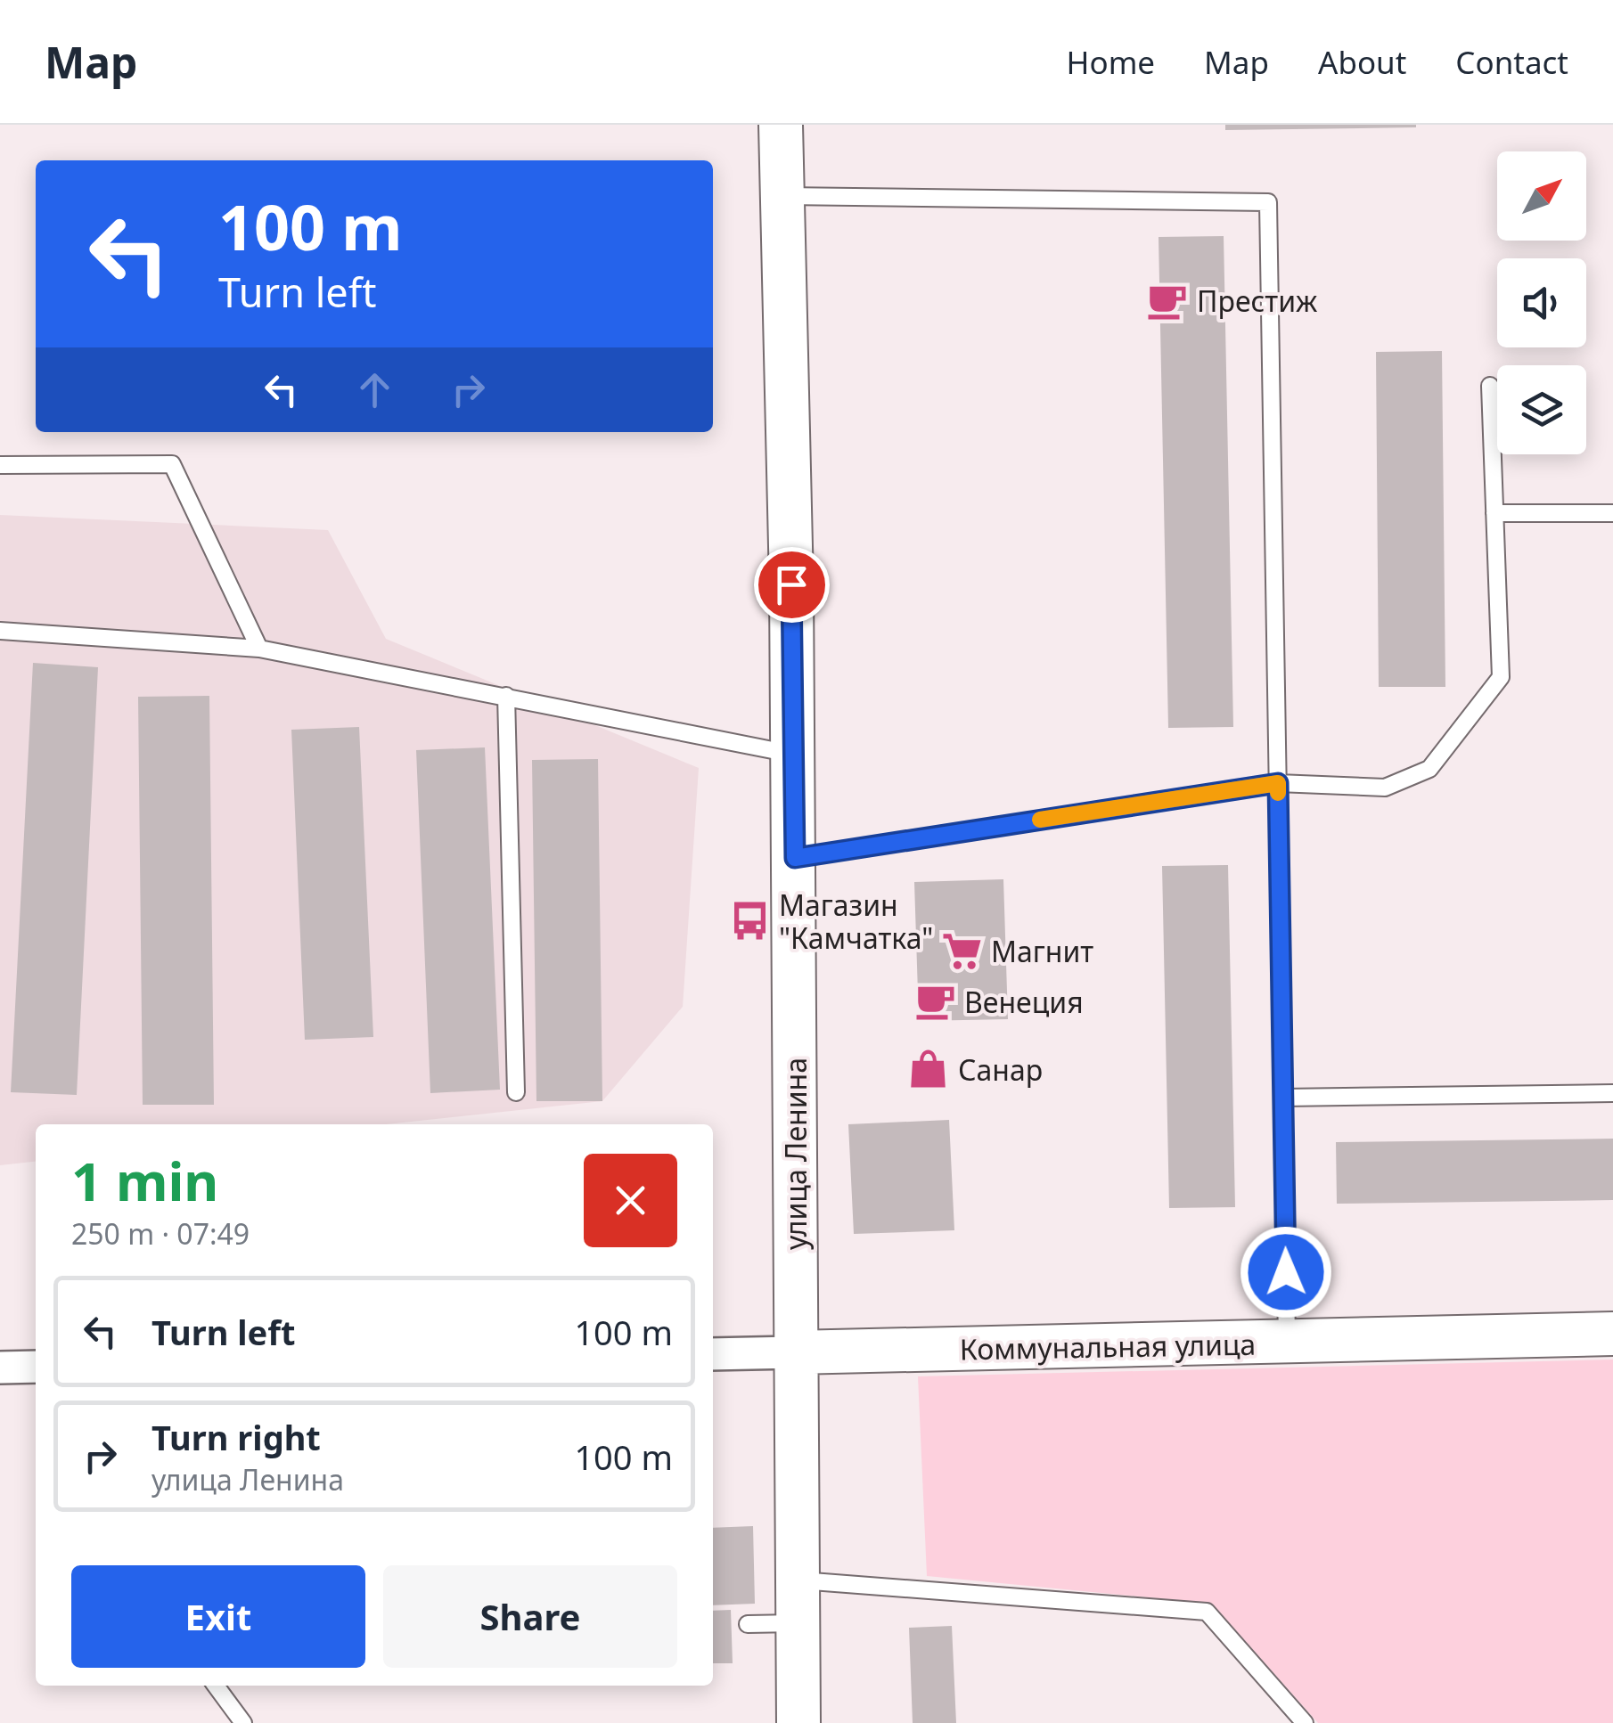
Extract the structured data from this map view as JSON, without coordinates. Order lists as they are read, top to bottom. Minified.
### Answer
{"streets":{"main road":["улица Ленина","Коммунальная улица"]},"crossings":[["улица Ленина","Коммунальная улица"]],"places":{"cafe":["Престиж","Венеция"],"bus stop":["Магазин \"Камчатка\""],"supermarket":["Магнит"],"shop":["Санар"]},"north":"top right","page":{"header":"Map","nav":["Home","Map","About","Contact"],"turn":["100 m","Turn left"],"heading":["1 min","250 m · 07:49"],"list":[{"name":"Turn left","value":"100 m"},{"name":"Turn right","note":"улица Ленина","value":"100 m"}],"buttons":["Exit","Share"]}}
